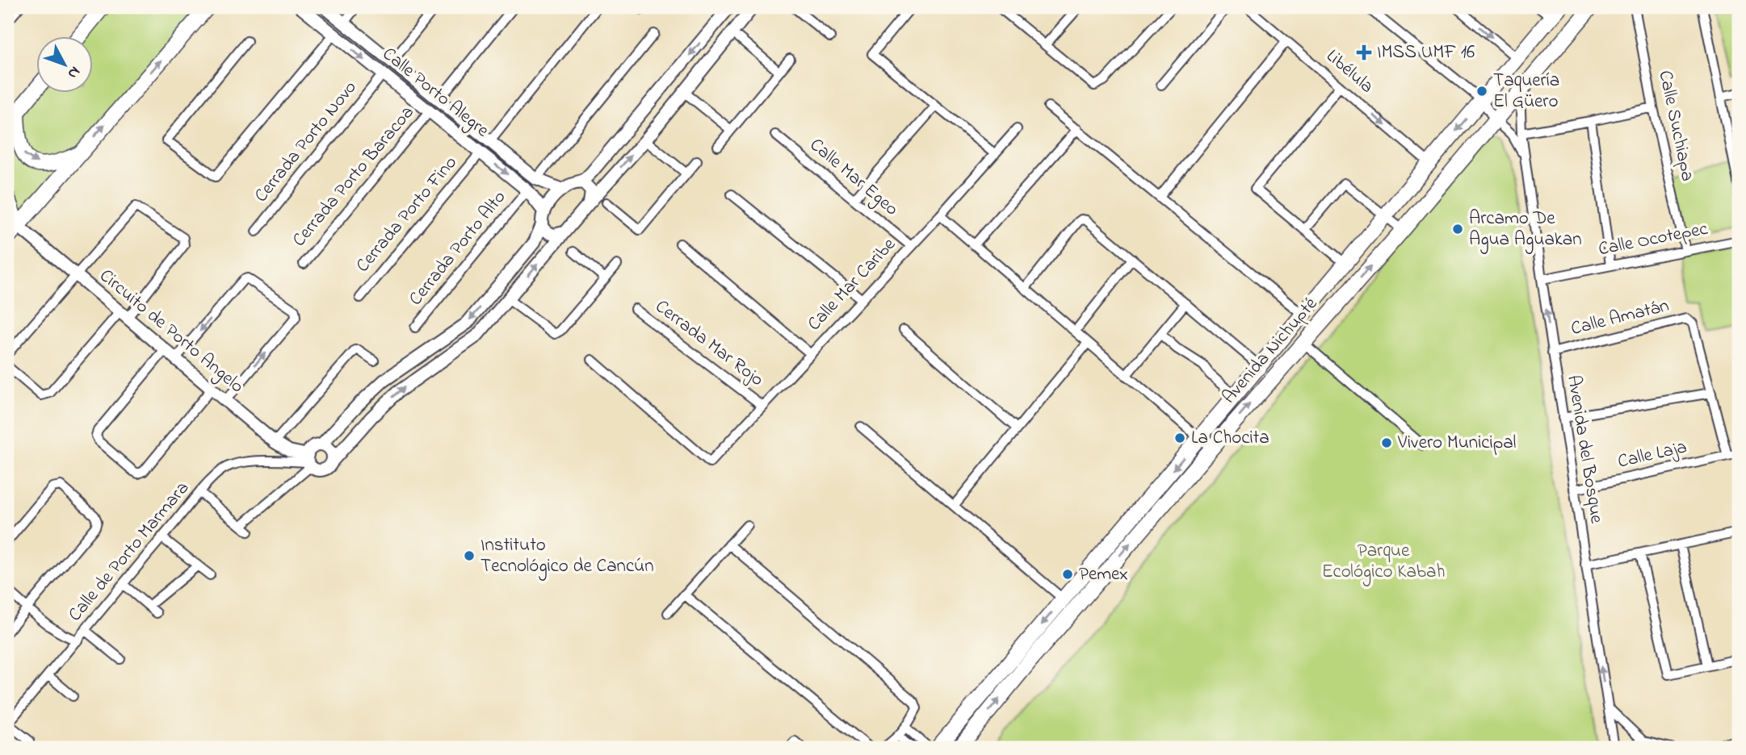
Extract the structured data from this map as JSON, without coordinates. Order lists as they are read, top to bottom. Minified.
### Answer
{"streets":{"main road":["Avenida Nichupté"],"street":["Libélula","Calle Porto Alegre","Calle Suchiapa","Cerrada Porto Novo","Cerrada Porto Baracoa","Calle Mar Egeo","Cerrada Porto Fino","Calle Ocotepec","Cerrada Porto Alto","Calle Mar Caribe","Calle Amatán","Circuito de Porto Angelo","Cerrada Mar Rojo","Avenida del Bosque","Calle Laja","Calle de Porto Marmara"]},"crossings":[["Libélula","Avenida Nichupté"],["Calle Porto Alegre","Cerrada Porto Novo"],["Calle Porto Alegre","Cerrada Porto Baracoa"],["Calle Porto Alegre","Cerrada Porto Fino"],["Calle Porto Alegre","Cerrada Porto Alto"],["Calle Suchiapa","Calle Ocotepec"],["Calle Mar Egeo","Calle Mar Caribe"],["Calle Ocotepec","Avenida del Bosque"],["Calle Mar Caribe","Cerrada Mar Rojo"],["Calle Amatán","Avenida del Bosque"],["Calle Amatán","Calle Laja"],["Circuito de Porto Angelo","Calle de Porto Marmara"],["Avenida Nichupté","Avenida del Bosque"],["Avenida del Bosque","Calle Laja"]],"one_way":["Libélula"],"parks":["Parque Ecológico Kabah"],"places":{"health":["IMSS UMF 16"],"other":["Taquería El Güero","Arcamo De Agua Aguakan","La Chocita","Vivero Municipal","Instituto Tecnológico de Cancún","Pemex"]},"north":"bottom right"}
